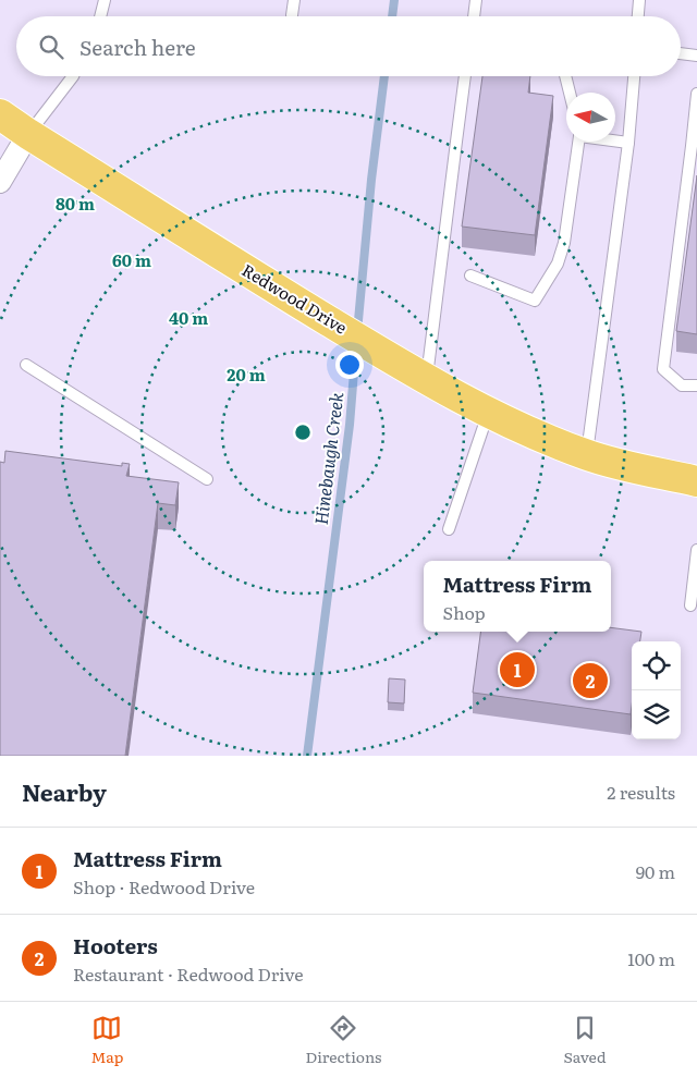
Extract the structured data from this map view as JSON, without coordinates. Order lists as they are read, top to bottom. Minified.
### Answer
{"streets":{"main road":["Redwood Drive"]},"water":["Hinebaugh Creek"],"north":"left","page":{"search":"Search here","popup":["Mattress Firm","Shop"],"pins":["1","2"],"heading":["Nearby","2 results"],"list":[{"mark":"1","name":"Mattress Firm","note":"Shop · Redwood Drive","value":"90 m"},{"mark":"2","name":"Hooters","note":"Restaurant · Redwood Drive","value":"100 m"}],"nav":["Map","Directions","Saved"]},"rings":["80 m","60 m","40 m","20 m"]}
